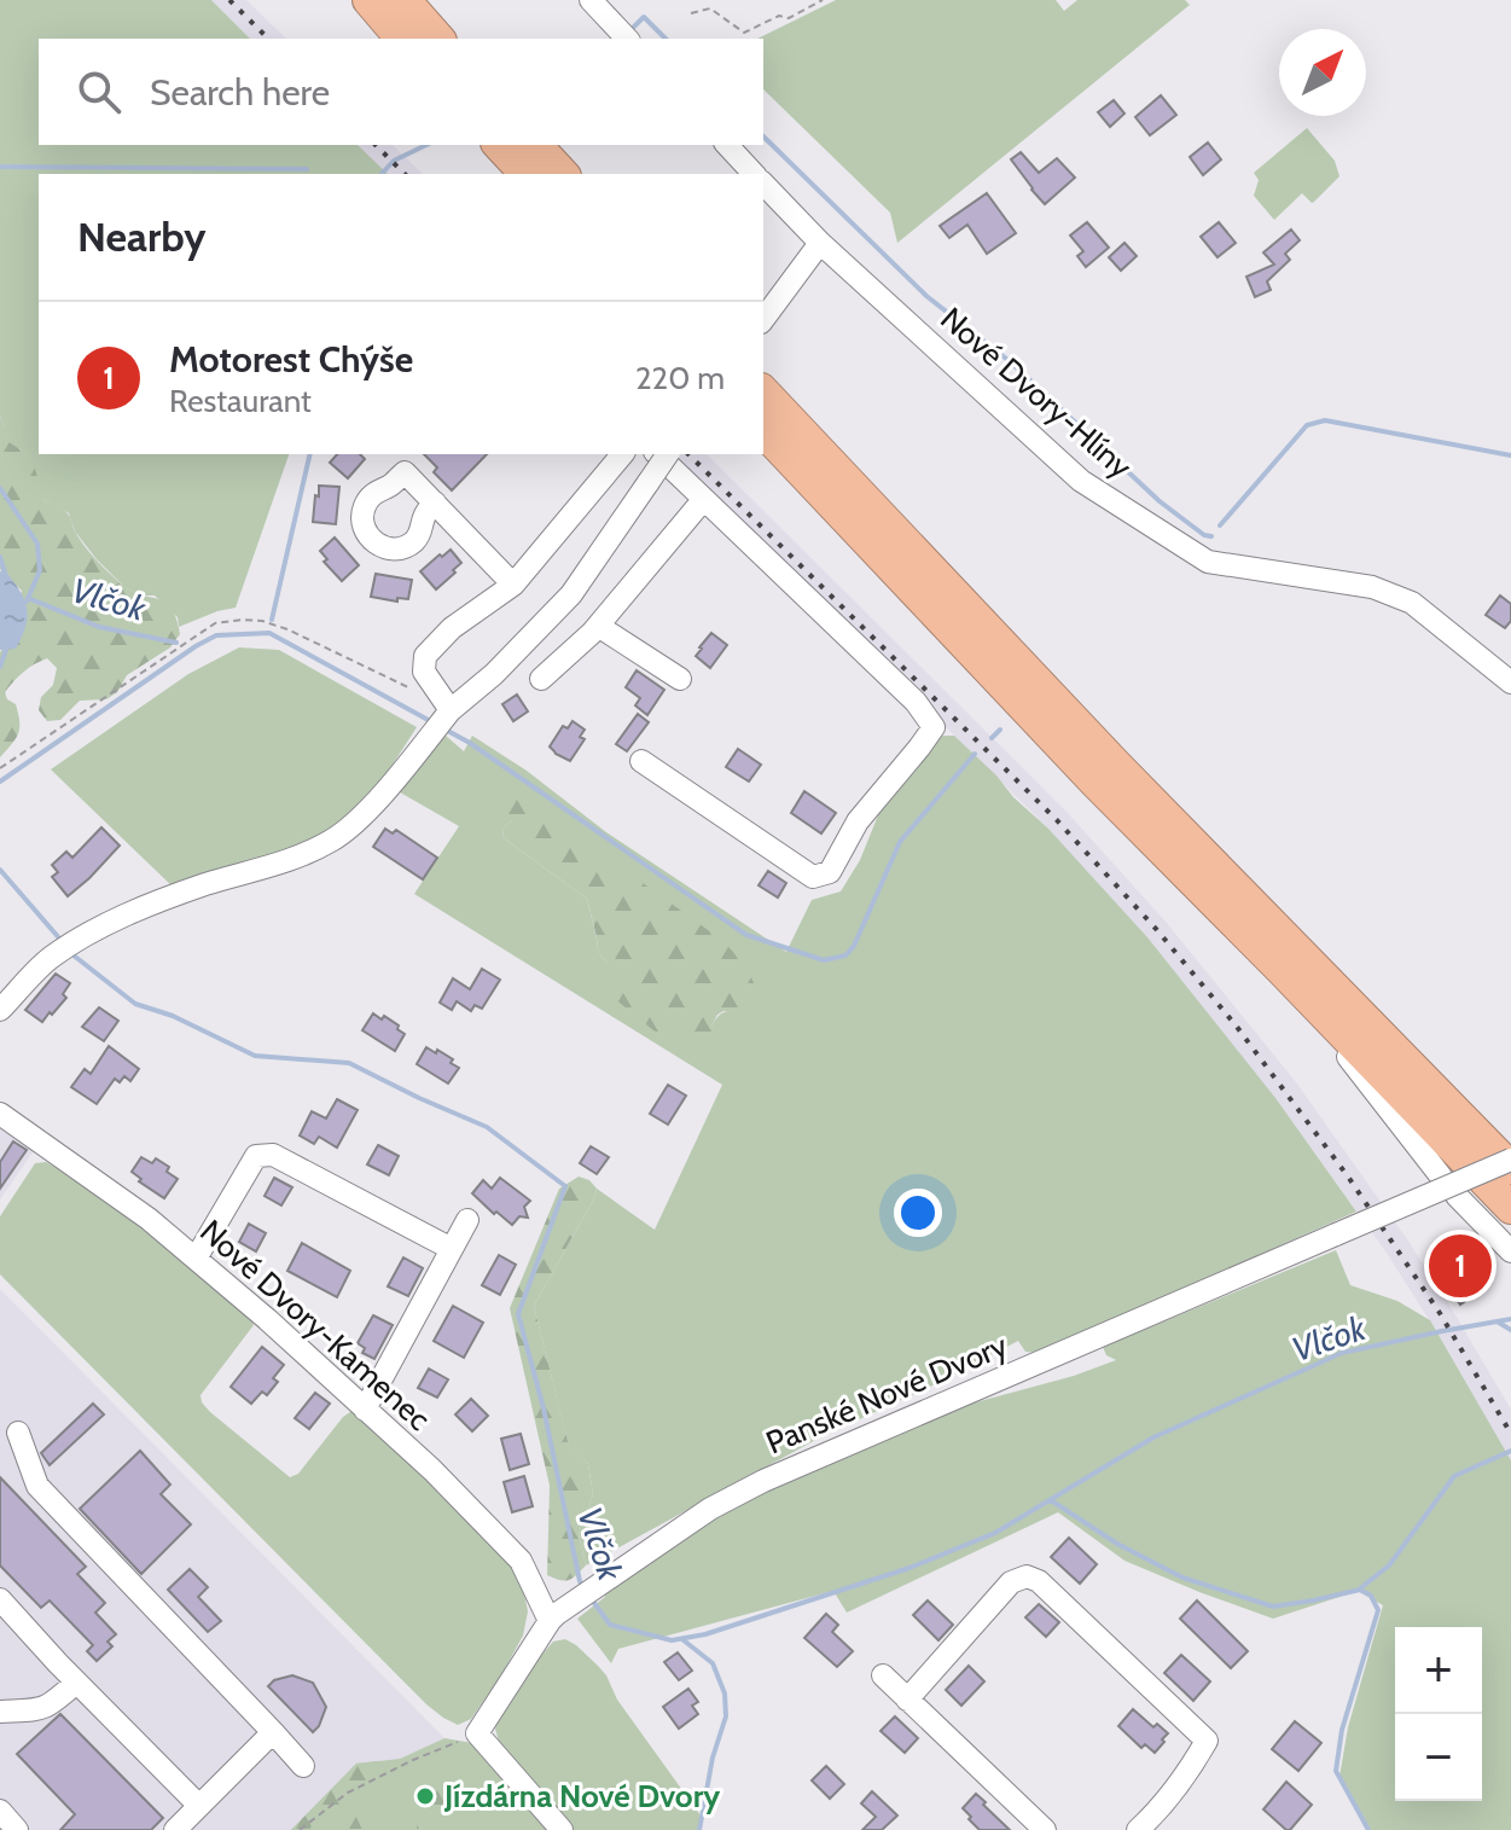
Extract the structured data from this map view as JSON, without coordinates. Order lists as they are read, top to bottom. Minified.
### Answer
{"streets":{"street":["Nové Dvory-Hlíny","Nové Dvory-Kamenec","Panské Nové Dvory"]},"crossings":[["Nové Dvory-Kamenec","Panské Nové Dvory"]],"water":["Vlčok"],"places":["Jízdárna Nové Dvory"],"north":"top right","page":{"search":"Search here","heading":"Nearby","list":[{"mark":"1","name":"Motorest Chýše","note":"Restaurant","value":"220 m"}],"pins":"1","map_buttons":["+","−"]}}
